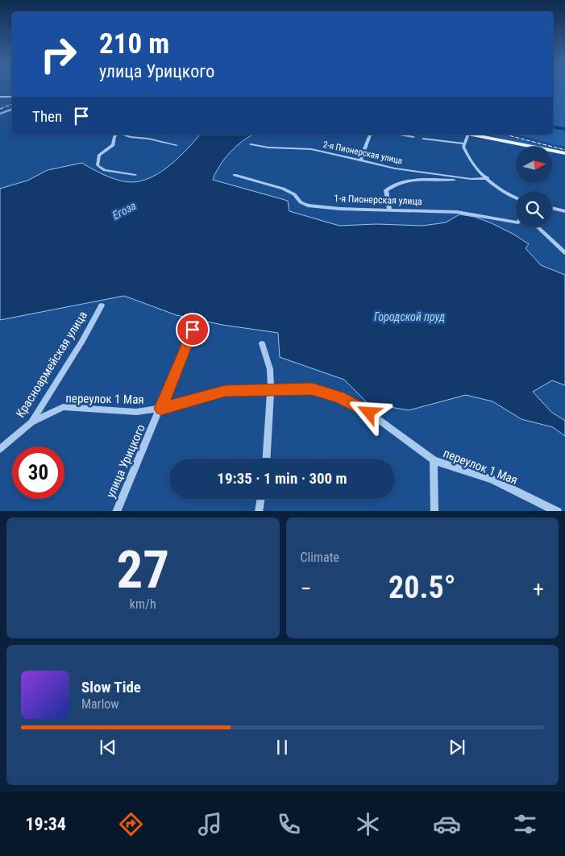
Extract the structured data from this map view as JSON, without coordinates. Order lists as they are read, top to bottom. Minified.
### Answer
{"streets":{"street":["2-я Пионерская улица","1-я Пионерская улица","Красноармейская улица","переулок 1 Мая","улица Урицкого"]},"crossings":[["2-я Пионерская улица","1-я Пионерская улица"],["Красноармейская улица","переулок 1 Мая"],["переулок 1 Мая","улица Урицкого"]],"water":["Егоза","Городской пруд"],"north":"right","page":{"turn":["210 m","улица Урицкого"],"then":"Then","limit":"30","trip":"19:35 · 1 min · 300 m","tile":[["27","km/h"],"Climate"],"heat":["−","20.5°","+"],"song":["Slow Tide","Marlow"],"tabs":"19:34"}}
